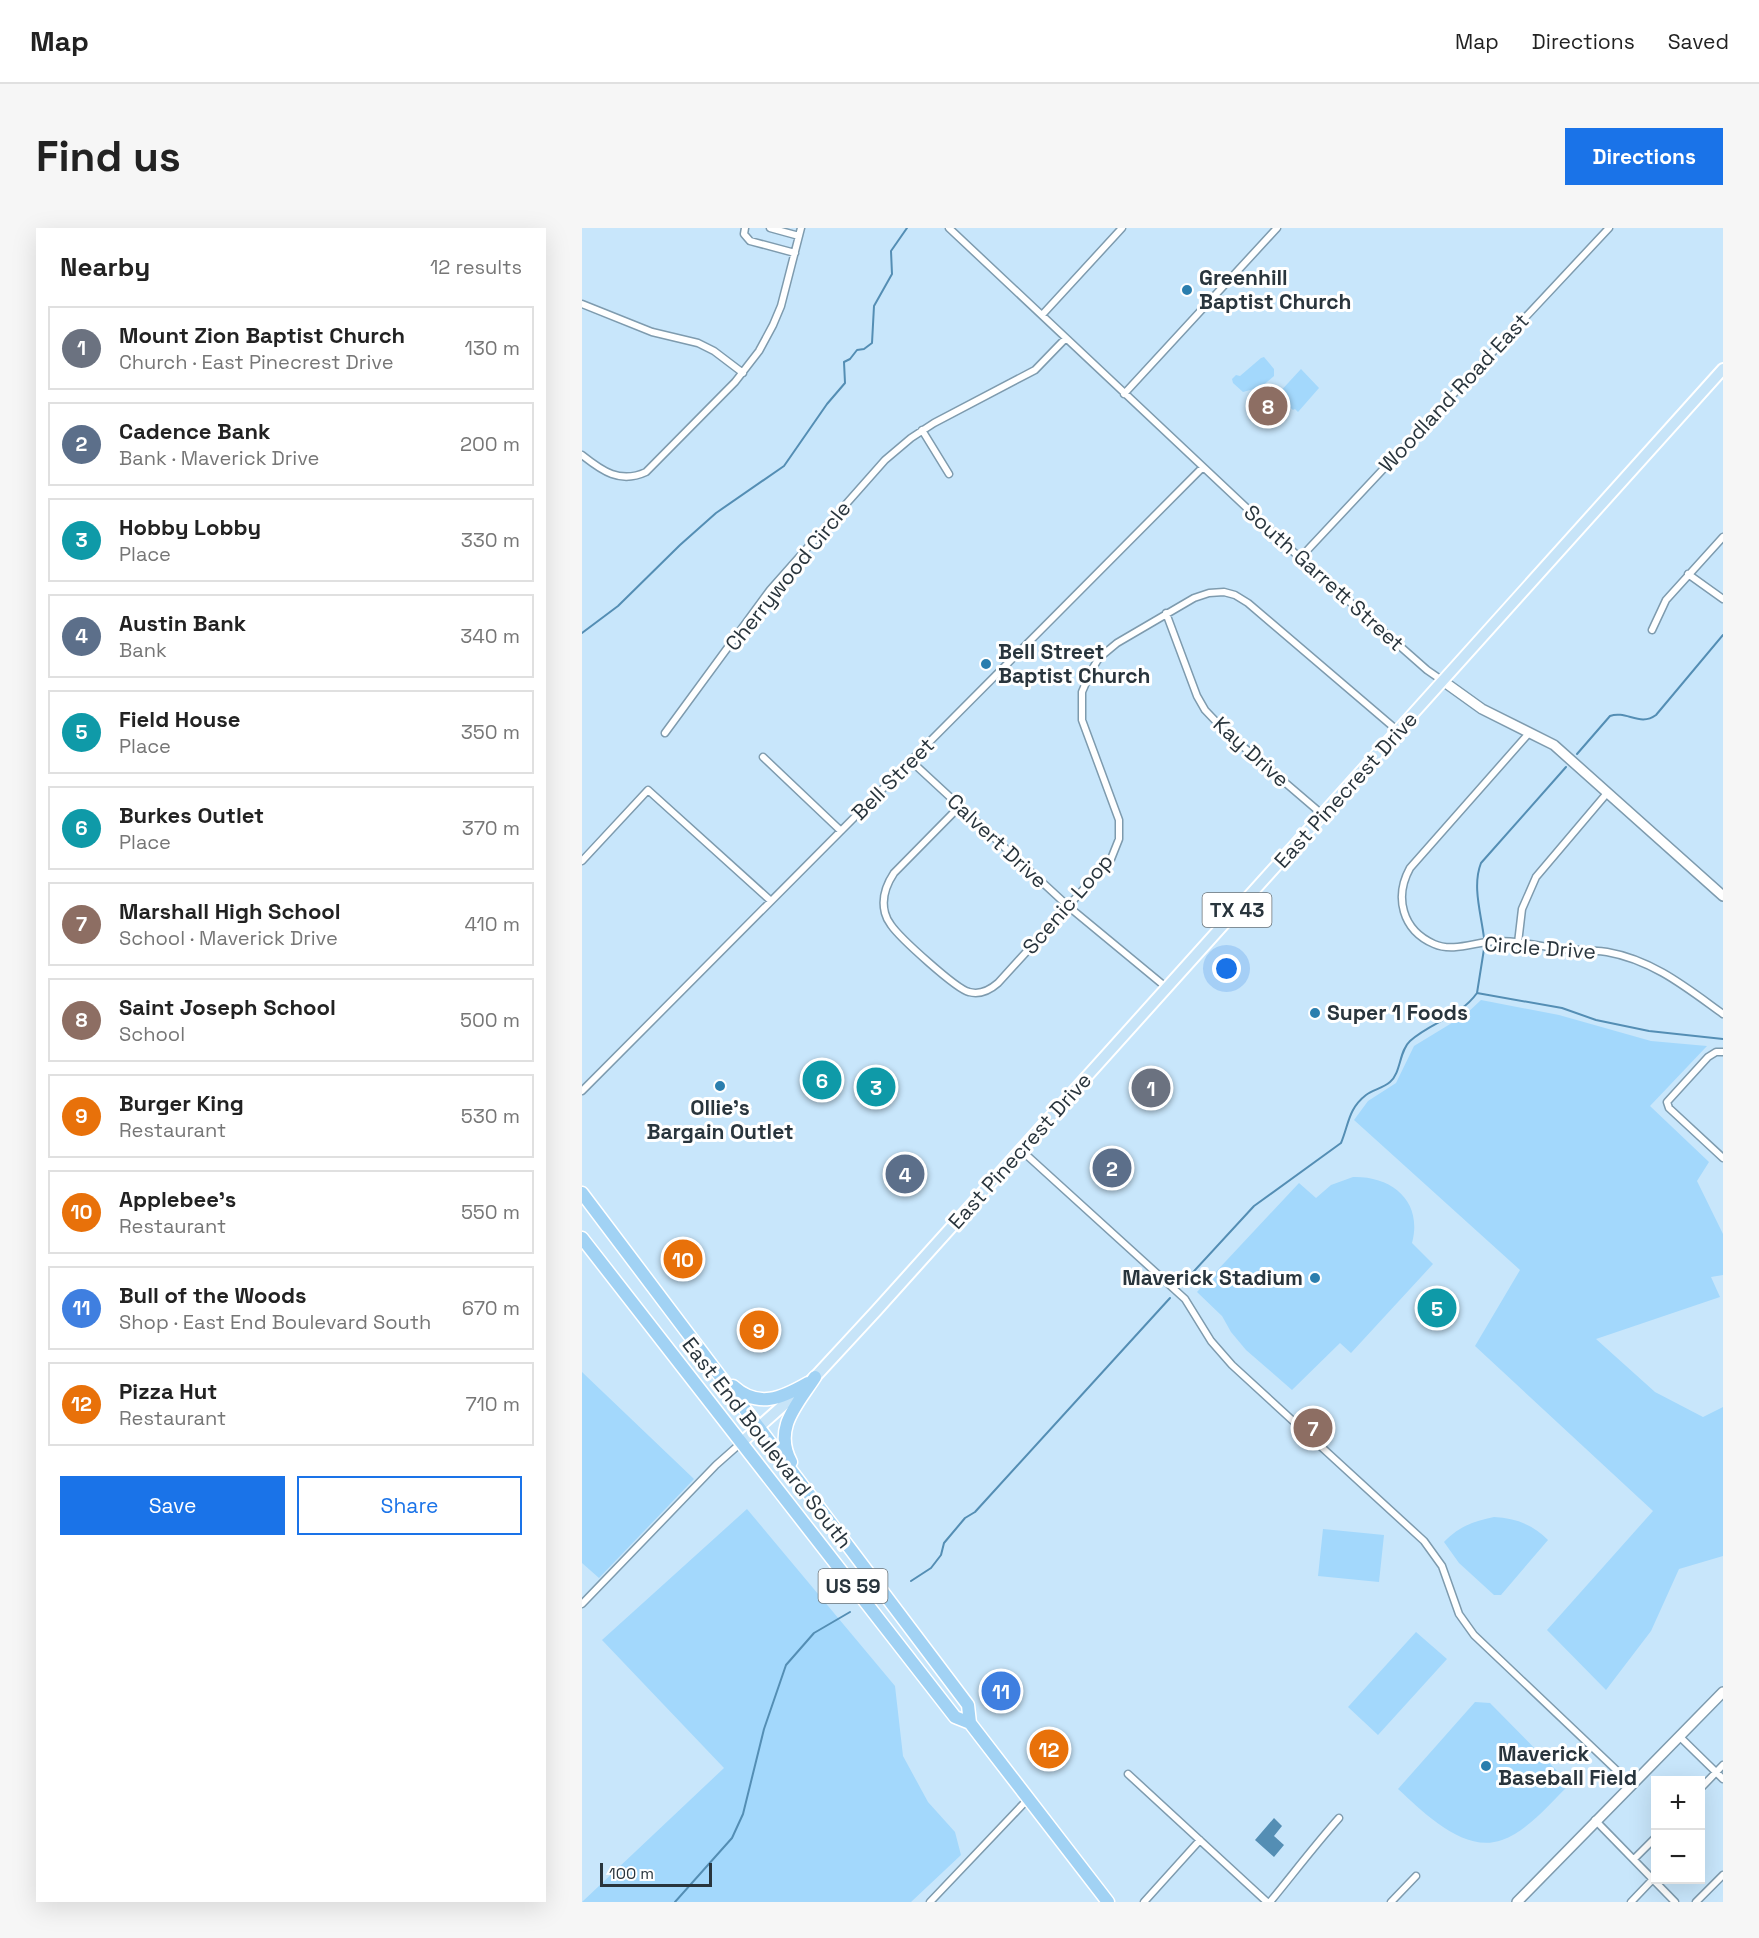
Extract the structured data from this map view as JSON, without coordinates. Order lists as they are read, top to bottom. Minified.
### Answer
{"streets":{"highway":["East End Boulevard South","US 59"],"main road":["East Pinecrest Drive","TX 43"],"street":["Woodland Road East","Cherrywood Circle","South Garrett Street","Kay Drive","Bell Street","Calvert Drive","Scenic Loop","Circle Drive"]},"crossings":[["Woodland Road East","South Garrett Street"],["Cherrywood Circle","South Garrett Street"],["South Garrett Street","Bell Street"],["South Garrett Street","East Pinecrest Drive"],["South Garrett Street","Circle Drive"],["Kay Drive","East Pinecrest Drive"],["Kay Drive","Scenic Loop"],["Bell Street","Calvert Drive"],["East Pinecrest Drive","Calvert Drive"],["East Pinecrest Drive","Scenic Loop"],["East Pinecrest Drive","East End Boulevard South"],["Calvert Drive","Scenic Loop"]],"places":["Greenhill Baptist Church","Bell Street Baptist Church","Super 1 Foods","Ollie's Bargain Outlet","Maverick Stadium","Maverick Baseball Field"],"scale_bar":"100 m","page":{"header":"Map","nav":["Map","Directions","Saved"],"buttons":["Directions",["Save","Share"]],"title":"Find us","heading":["Nearby","12 results"],"list":[{"mark":"1","name":"Mount Zion Baptist Church","note":"Church · East Pinecrest Drive","value":"130 m"},{"mark":"2","name":"Cadence Bank","note":"Bank · Maverick Drive","value":"200 m"},{"mark":"3","name":"Hobby Lobby","note":"Place","value":"330 m"},{"mark":"4","name":"Austin Bank","note":"Bank","value":"340 m"},{"mark":"5","name":"Field House","note":"Place","value":"350 m"},{"mark":"6","name":"Burkes Outlet","note":"Place","value":"370 m"},{"mark":"7","name":"Marshall High School","note":"School · Maverick Drive","value":"410 m"},{"mark":"8","name":"Saint Joseph School","note":"School","value":"500 m"},{"mark":"9","name":"Burger King","note":"Restaurant","value":"530 m"},{"mark":"10","name":"Applebee's","note":"Restaurant","value":"550 m"},{"mark":"11","name":"Bull of the Woods","note":"Shop · East End Boulevard South","value":"670 m"},{"mark":"12","name":"Pizza Hut","note":"Restaurant","value":"710 m"}],"pins":["8","6","3","1","2","4","10","5","9","7","11","12"],"map_buttons":["+","−"],"scale":"100 m"}}
